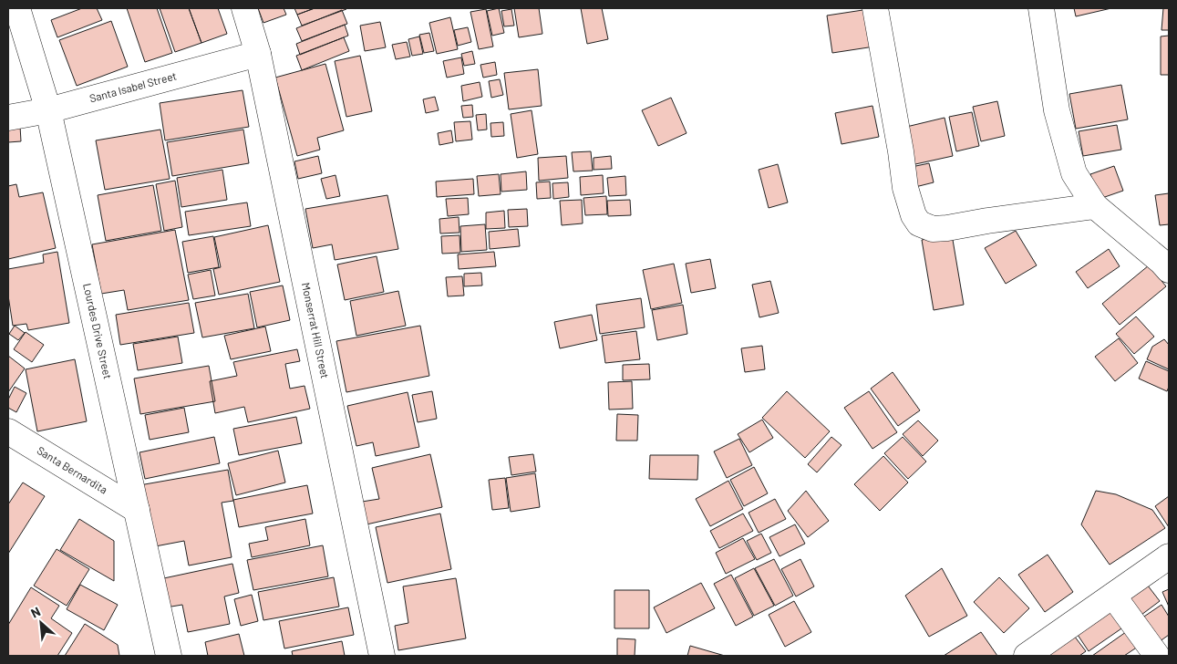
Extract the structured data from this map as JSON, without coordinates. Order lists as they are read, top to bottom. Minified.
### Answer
{"streets":{"street":["Santa Isabel Street","Lourdes Drive Street","Monserrat Hill Street","Santa Bernardita"]},"crossings":[["Santa Isabel Street","Lourdes Drive Street"],["Santa Isabel Street","Monserrat Hill Street"],["Lourdes Drive Street","Santa Bernardita"]],"north":"top left"}
